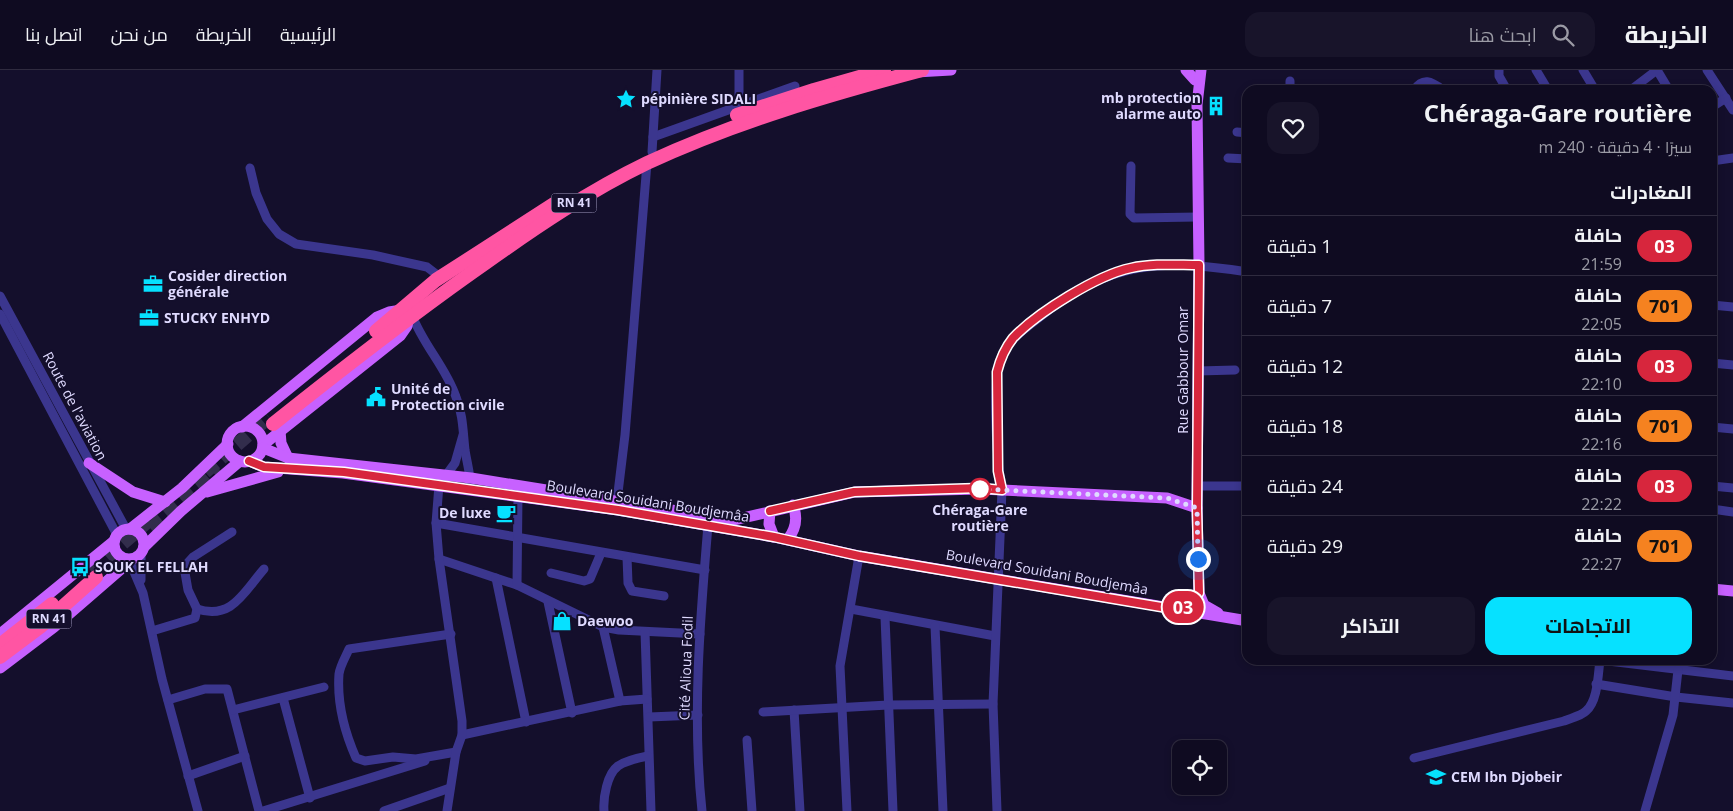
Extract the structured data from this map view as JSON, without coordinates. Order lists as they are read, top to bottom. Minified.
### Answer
{"streets":{"highway":["RN 41"],"main road":["Rue Gabbour Omar","Boulevard Souidani Boudjemâa"],"street":["Route de l'aviation","Cité Alioua Fodil"]},"crossings":[["Boulevard Souidani Boudjemâa","Cité Alioua Fodil"]],"places":{"place":["pépinière SIDALI"],"building":["mb protection alarme auto"],"office":["Cosider direction générale","STUCKY ENHYD"],"public building":["Unité de Protection civile"],"other":["Chéraga-Gare routière"],"cafe":["De luxe"],"bus stop":["SOUK EL FELLAH"],"shop":["Daewoo"],"school or university":["CEM Ibn Djobeir"]},"lines":["bus line 03"],"page":{"header":"الخريطة","search":"ابحث هنا","nav":["الرئيسية","الخريطة","من نحن","اتصل بنا"],"on_map":"03","heading":[["Chéraga-Gare routière","سيرًا · 4 دقيقة · 240 m"],"المغادرات"],"list":[{"mark":"03","name":"حافلة","note":"21:59","value":"1 دقيقة"},{"mark":"701","name":"حافلة","note":"22:05","value":"7 دقيقة"},{"mark":"03","name":"حافلة","note":"22:10","value":"12 دقيقة"},{"mark":"701","name":"حافلة","note":"22:16","value":"18 دقيقة"},{"mark":"03","name":"حافلة","note":"22:22","value":"24 دقيقة"},{"mark":"701","name":"حافلة","note":"22:27","value":"29 دقيقة"}],"buttons":["الاتجاهات","التذاكر"]}}
